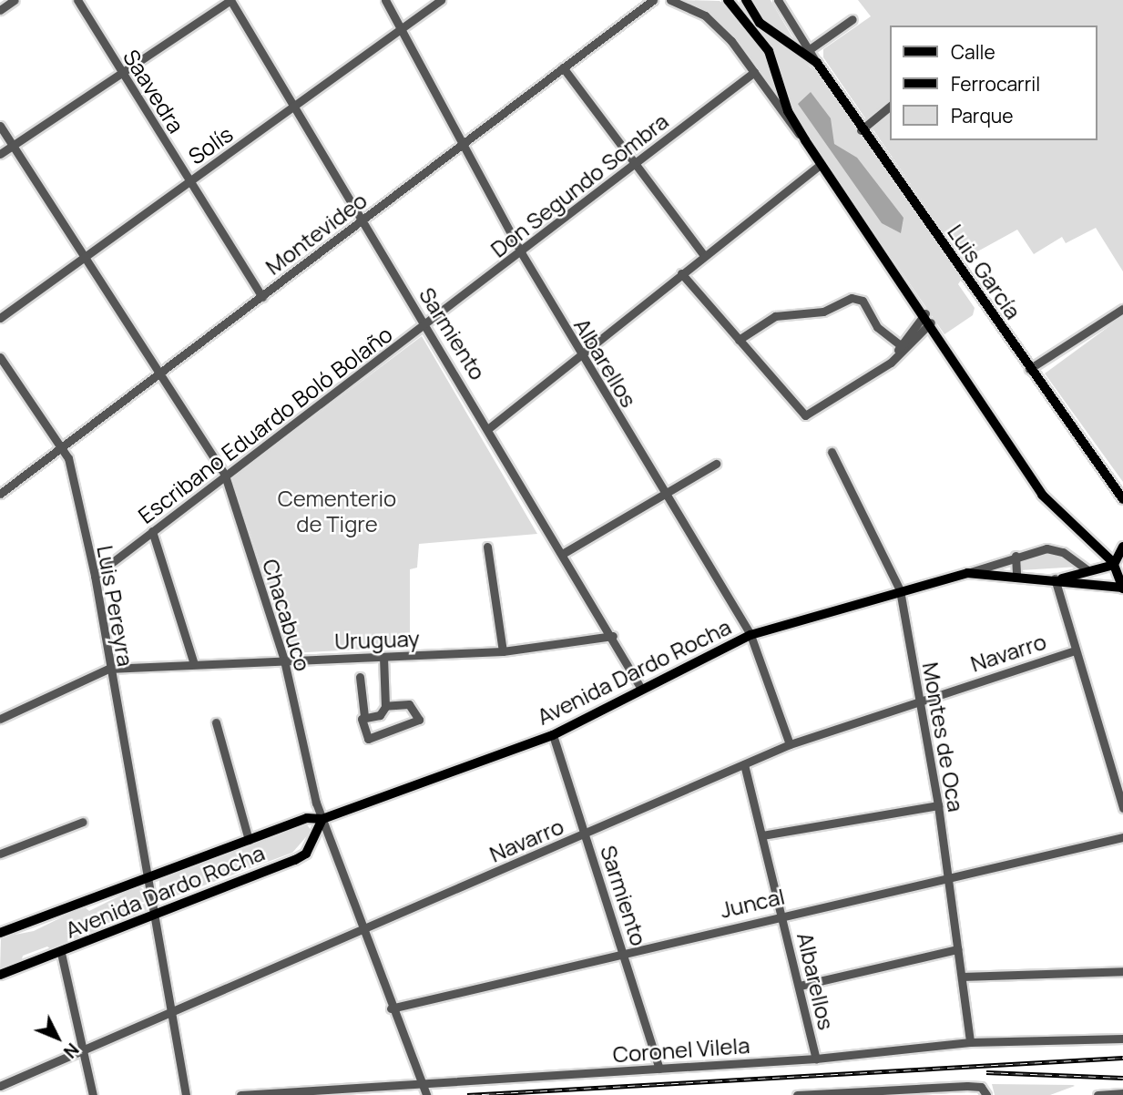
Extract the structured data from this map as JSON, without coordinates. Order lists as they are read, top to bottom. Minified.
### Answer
{"streets":{"main road":["Luis García","Avenida Dardo Rocha"],"street":["Saavedra","Solís","Don Segundo Sombra","Montevideo","Sarmiento","Albarellos","Escribano Eduardo Boló Bolaño","Luis Pereyra","Chacabuco","Uruguay","Navarro","Montes de Oca","Juncal","Coronel Vilela"]},"crossings":[["Saavedra","Solís"],["Saavedra","Montevideo"],["Solís","Sarmiento"],["Solís","Albarellos"],["Solís","Chacabuco"],["Don Segundo Sombra","Sarmiento"],["Don Segundo Sombra","Albarellos"],["Don Segundo Sombra","Escribano Eduardo Boló Bolaño"],["Montevideo","Sarmiento"],["Montevideo","Albarellos"],["Montevideo","Luis Pereyra"],["Montevideo","Chacabuco"],["Sarmiento","Escribano Eduardo Boló Bolaño"],["Sarmiento","Uruguay"],["Sarmiento","Navarro"],["Sarmiento","Avenida Dardo Rocha"],["Sarmiento","Juncal"],["Sarmiento","Coronel Vilela"],["Albarellos","Navarro"],["Albarellos","Avenida Dardo Rocha"],["Albarellos","Juncal"],["Albarellos","Coronel Vilela"],["Escribano Eduardo Boló Bolaño","Luis Pereyra"],["Escribano Eduardo Boló Bolaño","Chacabuco"],["Luis Pereyra","Uruguay"],["Luis Pereyra","Navarro"],["Luis Pereyra","Avenida Dardo Rocha"],["Chacabuco","Uruguay"],["Chacabuco","Navarro"],["Chacabuco","Avenida Dardo Rocha"],["Chacabuco","Juncal"],["Chacabuco","Coronel Vilela"],["Navarro","Montes de Oca"],["Avenida Dardo Rocha","Montes de Oca"],["Montes de Oca","Juncal"],["Montes de Oca","Coronel Vilela"]],"parks":["Cementerio de Tigre"],"legend":["Calle","Ferrocarril","Parque"],"north":"bottom right"}
